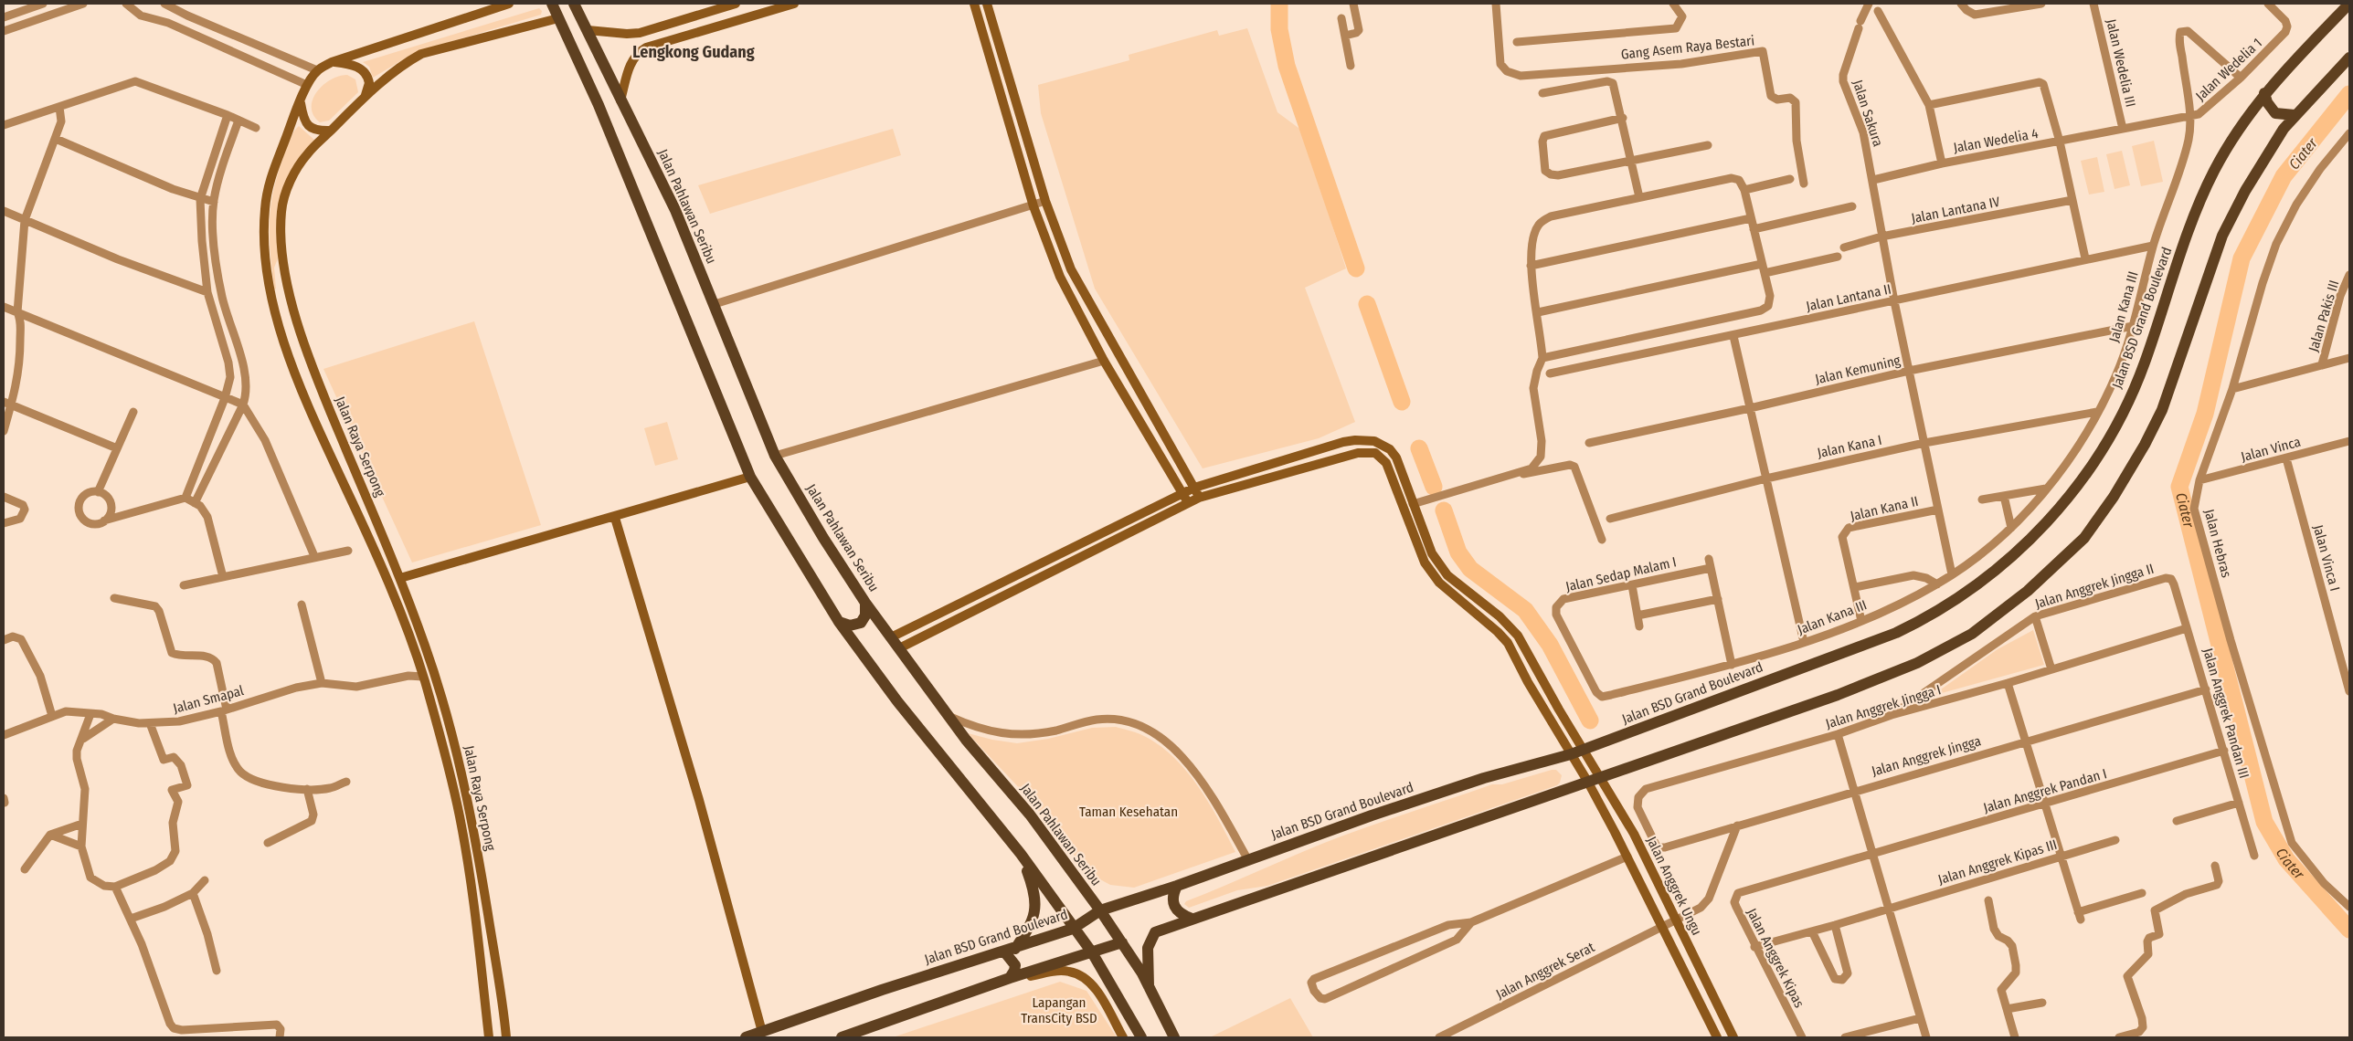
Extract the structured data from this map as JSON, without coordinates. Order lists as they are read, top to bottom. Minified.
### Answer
{"streets":{"main road":["Jalan Pahlawan Seribu","Jalan BSD Grand Boulevard"],"street":["Gang Asem Raya Bestari","Jalan Wedelia III","Jalan Wedelia 1","Jalan Sakura","Jalan Wedelia 4","Jalan Lantana IV","Jalan Lantana II","Jalan Kana III","Jalan Pakis III","Jalan Kemuning","Jalan Raya Serpong","Jalan Kana I","Jalan Vinca","Jalan Kana II","Jalan Hebras","Jalan Vinca I","Jalan Sedap Malam I","Jalan Anggrek Jingga II","Jalan Smapal","Jalan Anggrek Jingga I","Jalan Anggrek Pandan III","Jalan Anggrek Jingga","Jalan Anggrek Pandan I","Jalan Anggrek Kipas III","Jalan Anggrek Ungu","Jalan Anggrek Kipas","Jalan Anggrek Serat"]},"crossings":[["Jalan Wedelia III","Jalan Wedelia 1"],["Jalan Wedelia III","Jalan Wedelia 4"],["Jalan Wedelia 1","Jalan Wedelia 4"],["Jalan Wedelia 1","Jalan Kana III"],["Jalan Sakura","Jalan Wedelia 4"],["Jalan Sakura","Jalan Lantana IV"],["Jalan Sakura","Jalan Lantana II"],["Jalan Sakura","Jalan Kana III"],["Jalan Sakura","Jalan Kemuning"],["Jalan Sakura","Jalan Kana I"],["Jalan Sakura","Jalan Kana II"],["Jalan Pahlawan Seribu","Jalan BSD Grand Boulevard"],["Jalan Pahlawan Seribu","Jalan Anggrek Ungu"],["Jalan Lantana II","Jalan Kana III"],["Jalan Kana III","Jalan Kemuning"],["Jalan Kana III","Jalan Kana I"],["Jalan Kana III","Jalan Kana II"],["Jalan Kana III","Jalan Sedap Malam I"],["Jalan BSD Grand Boulevard","Jalan Anggrek Ungu"],["Jalan Raya Serpong","Jalan Smapal"],["Jalan Vinca","Jalan Hebras"],["Jalan Vinca","Jalan Vinca I"],["Jalan Anggrek Jingga II","Jalan Anggrek Jingga I"],["Jalan Anggrek Jingga II","Jalan Anggrek Pandan III"],["Jalan Anggrek Jingga I","Jalan Anggrek Pandan III"],["Jalan Anggrek Jingga I","Jalan Anggrek Jingga"],["Jalan Anggrek Pandan III","Jalan Anggrek Jingga"],["Jalan Anggrek Pandan III","Jalan Anggrek Pandan I"],["Jalan Anggrek Jingga","Jalan Anggrek Serat"],["Jalan Anggrek Pandan I","Jalan Anggrek Kipas"],["Jalan Anggrek Kipas III","Jalan Anggrek Kipas"],["Jalan Anggrek Ungu","Jalan Anggrek Serat"]],"districts":["Lengkong Gudang"],"water":["Ciater"],"parks":["Taman Kesehatan","Lapangan TransCity BSD"]}
